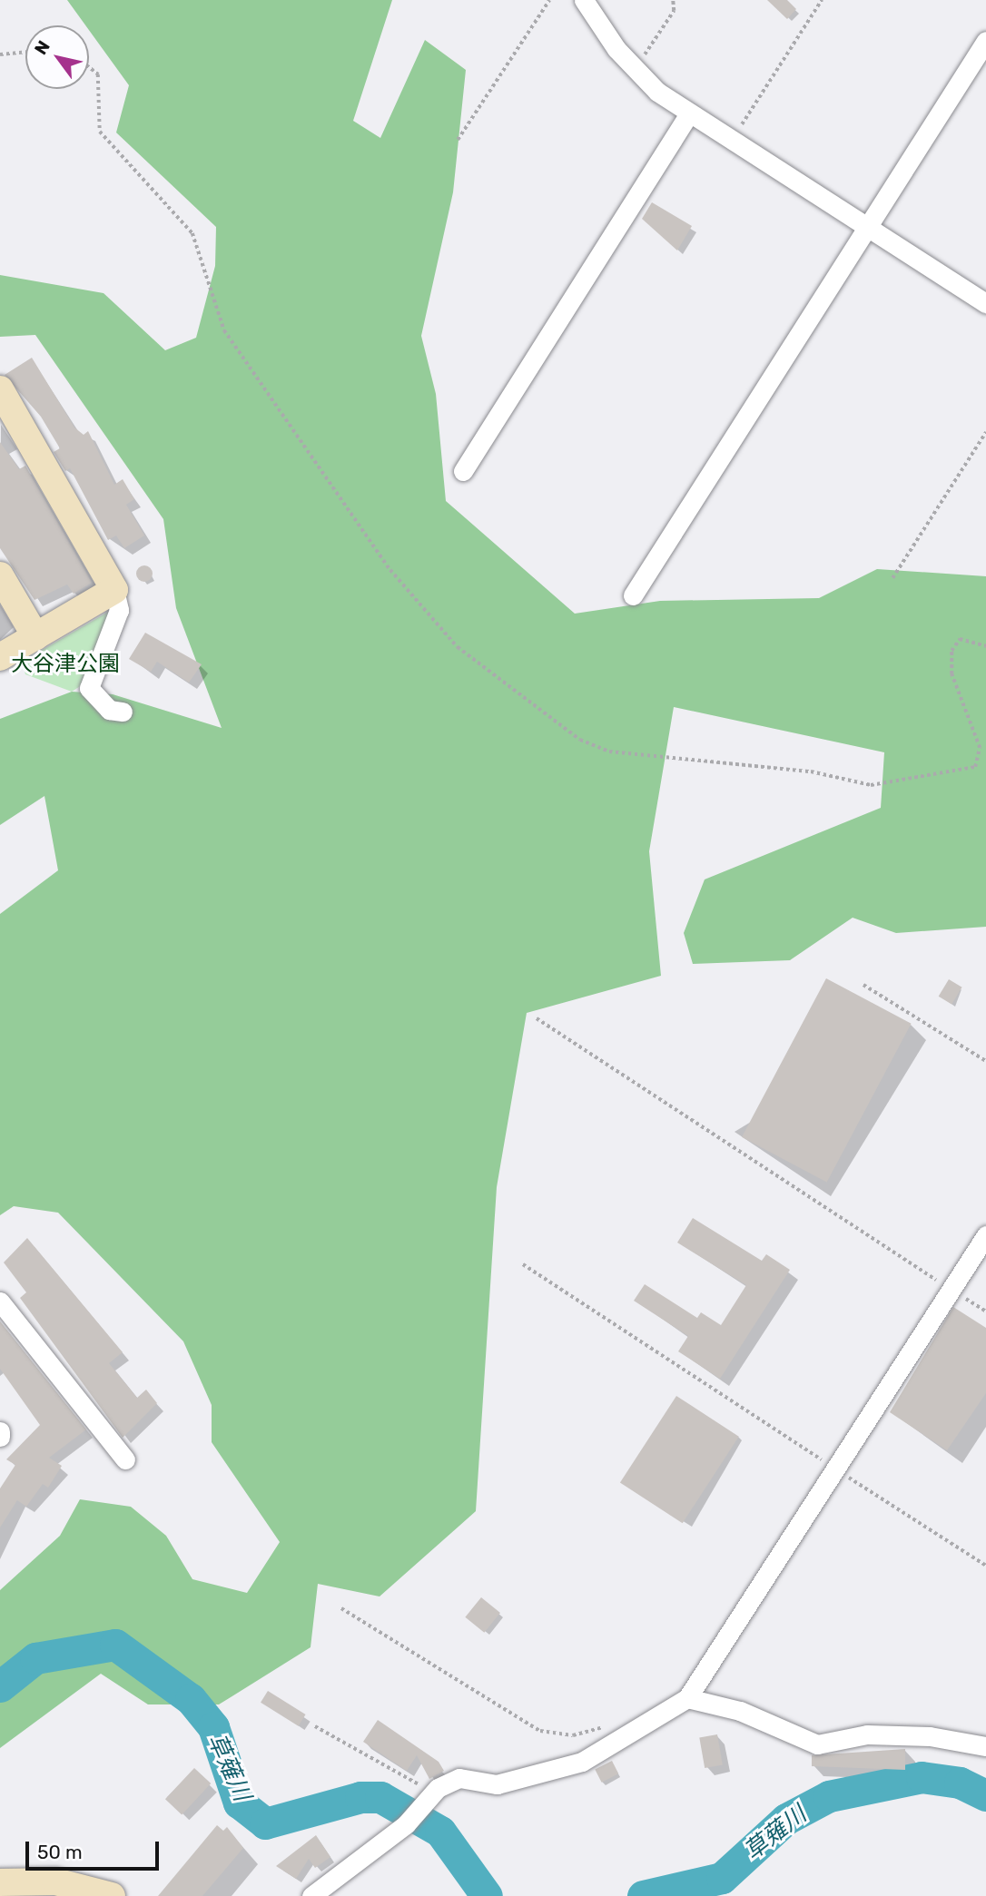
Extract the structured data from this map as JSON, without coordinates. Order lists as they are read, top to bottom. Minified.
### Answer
{"water":["草薙川"],"parks":["大谷津公園"],"scale_bar":"50 m","north":"top left"}
